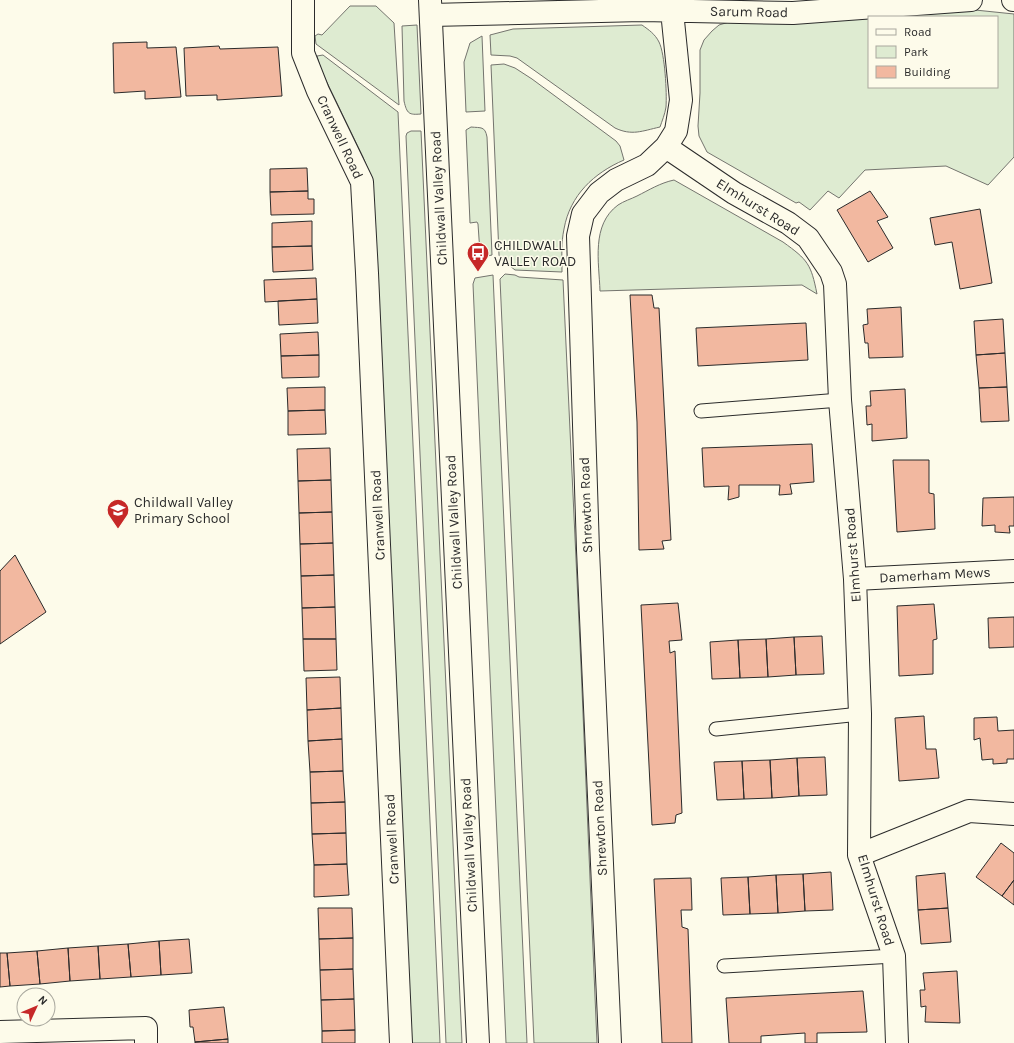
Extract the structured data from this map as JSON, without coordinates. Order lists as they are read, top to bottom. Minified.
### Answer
{"streets":{"street":["Sarum Road","Cranwell Road","Childwall Valley Road","Elmhurst Road","Shrewton Road","Damerham Mews"]},"crossings":[["Sarum Road","Childwall Valley Road"],["Sarum Road","Shrewton Road"],["Elmhurst Road","Shrewton Road"],["Elmhurst Road","Damerham Mews"]],"places":{"bus stop":["CHILDWALL VALLEY ROAD"],"school or university":["Childwall Valley Primary School"]},"legend":["Road","Park","Building"],"north":"top right"}
